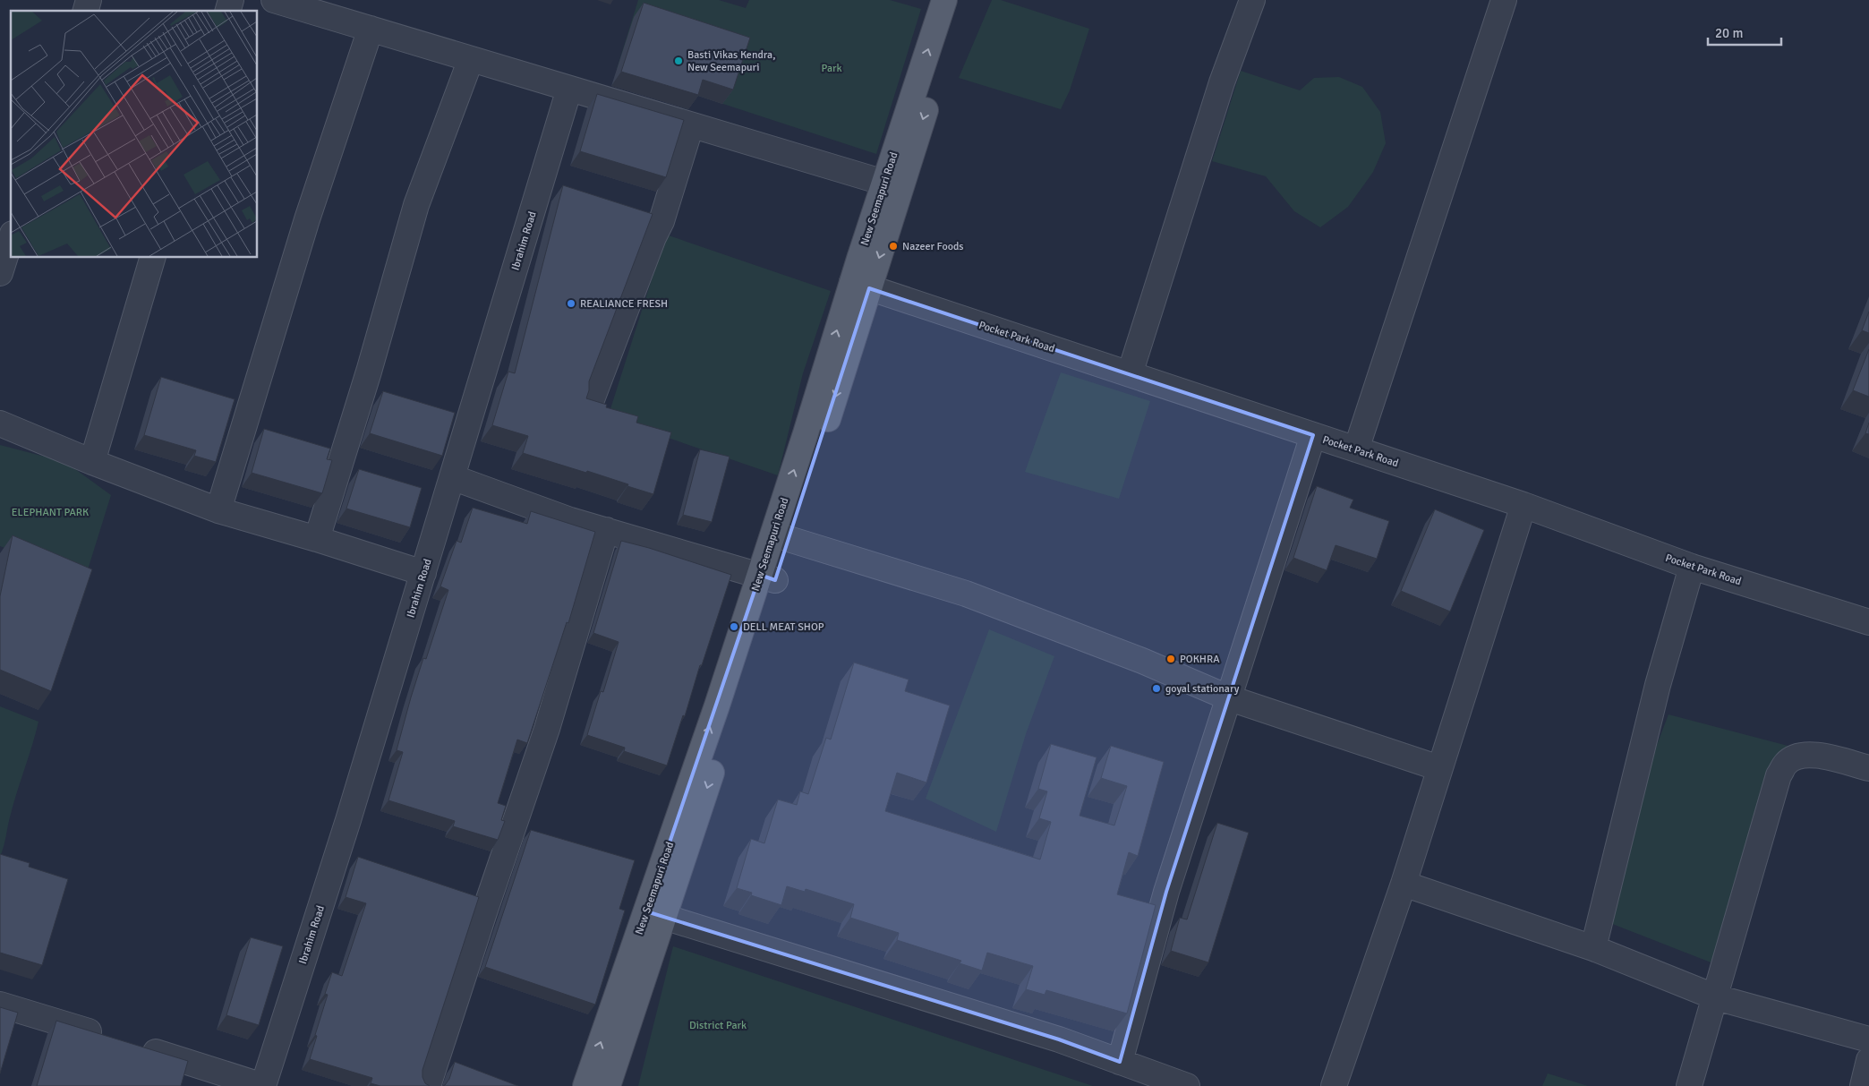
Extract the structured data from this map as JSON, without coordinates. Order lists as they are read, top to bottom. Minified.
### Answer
{"streets":{"main road":["New Seemapuri Road"],"street":["Ibrahim Road","Pocket Park Road"]},"crossings":[["New Seemapuri Road","Pocket Park Road"]],"parks":["Park","ELEPHANT PARK","District Park"],"places":["Basti Vikas Kendra, New Seemapuri","Nazeer Foods","REALIANCE FRESH","DELL MEAT SHOP","POKHRA","goyal stationary"],"scale_bar":"20 m"}
